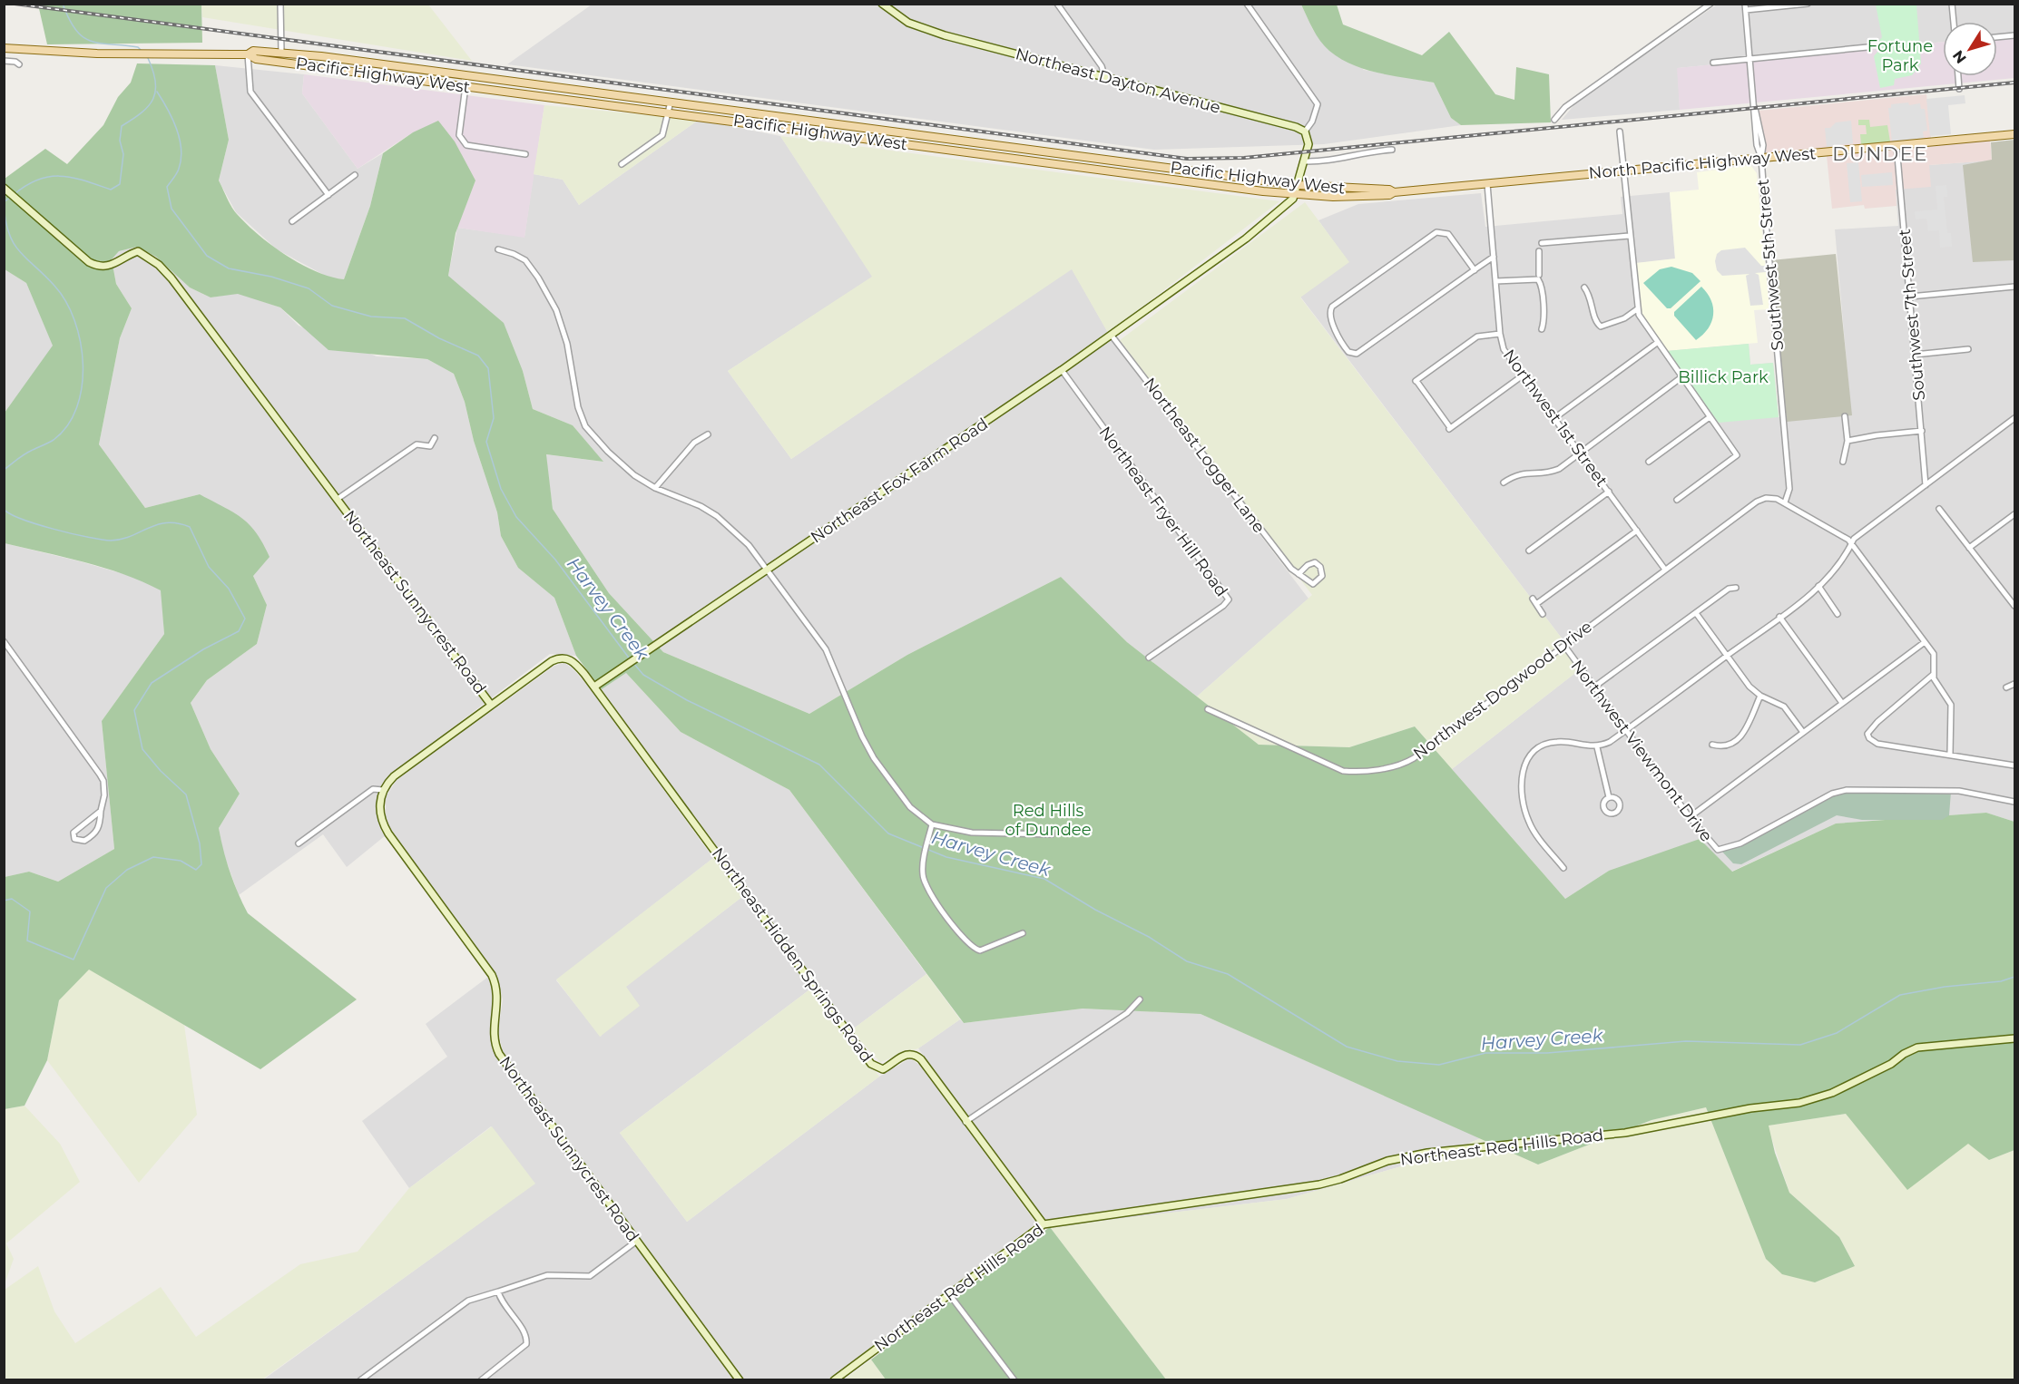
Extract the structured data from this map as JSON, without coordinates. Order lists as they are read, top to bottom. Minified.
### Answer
{"streets":{"main road":["Pacific Highway West","North Pacific Highway West"],"street":["Northeast Dayton Avenue","Southwest 5th Street","Southwest 7th Street","Northwest 1st Street","Northeast Logger Lane","Northeast Fox Farm Road","Northeast Fryer Hill Road","Northeast Sunnycrest Road","Northwest Dogwood Drive","Northwest Viewmont Drive","Northeast Hidden Springs Road","Northeast Red Hills Road"]},"crossings":[["Pacific Highway West","North Pacific Highway West"],["Pacific Highway West","Northwest 1st Street"],["Pacific Highway West","Northeast Fox Farm Road"],["North Pacific Highway West","Southwest 5th Street"],["North Pacific Highway West","Southwest 7th Street"],["North Pacific Highway West","Northwest 1st Street"],["Southwest 5th Street","Northwest Dogwood Drive"],["Northwest 1st Street","Northwest Dogwood Drive"],["Northeast Logger Lane","Northeast Fox Farm Road"],["Northeast Fox Farm Road","Northeast Fryer Hill Road"],["Northeast Fox Farm Road","Northeast Hidden Springs Road"],["Northwest Dogwood Drive","Northwest Viewmont Drive"],["Northeast Hidden Springs Road","Northeast Red Hills Road"]],"districts":["DUNDEE"],"water":["Harvey Creek"],"parks":["Fortune Park","Billick Park","Red Hills of Dundee"],"north":"bottom left"}
